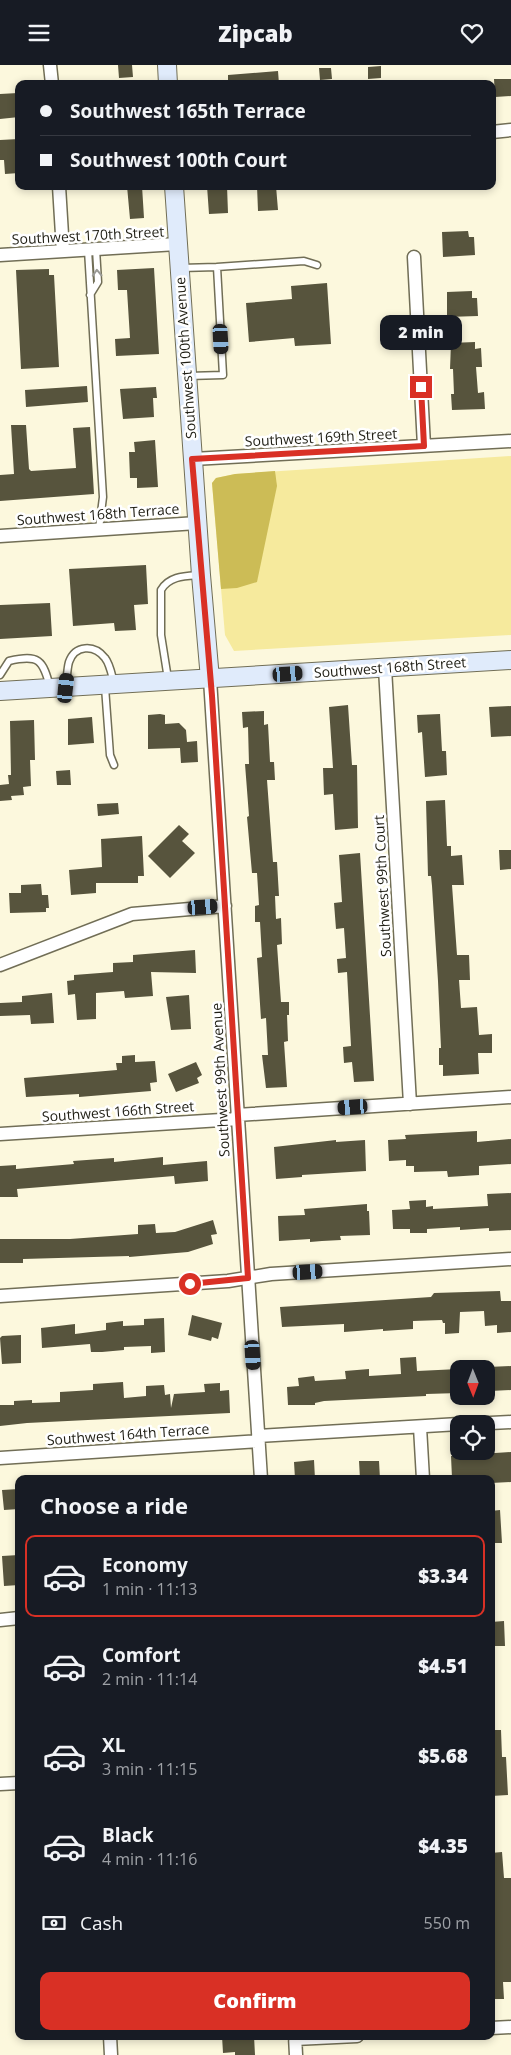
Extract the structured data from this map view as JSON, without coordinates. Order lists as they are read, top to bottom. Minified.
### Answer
{"streets":{"street":["Southwest 170th Street","Southwest 100th Avenue","Southwest 169th Street","Southwest 168th Terrace","Southwest 168th Street","Southwest 99th Court","Southwest 99th Avenue","Southwest 166th Street","Southwest 164th Terrace"]},"crossings":[["Southwest 170th Street","Southwest 100th Avenue"],["Southwest 100th Avenue","Southwest 169th Street"],["Southwest 100th Avenue","Southwest 168th Terrace"],["Southwest 100th Avenue","Southwest 168th Street"],["Southwest 100th Avenue","Southwest 99th Avenue"],["Southwest 168th Street","Southwest 99th Court"],["Southwest 168th Street","Southwest 99th Avenue"],["Southwest 99th Court","Southwest 166th Street"],["Southwest 99th Avenue","Southwest 166th Street"],["Southwest 99th Avenue","Southwest 164th Terrace"]],"north":"bottom","page":{"header":"Zipcab","banner":["Southwest 165th Terrace","Southwest 100th Court"],"bubble":"2 min","heading":"Choose a ride","list":[{"name":"Economy","note":"1 min · 11:13","value":"$3.34"},{"name":"Comfort","note":"2 min · 11:14","value":"$4.51"},{"name":"XL","note":"3 min · 11:15","value":"$5.68"},{"name":"Black","note":"4 min · 11:16","value":"$4.35"}],"pay":["Cash","550 m"],"buttons":"Confirm"}}
